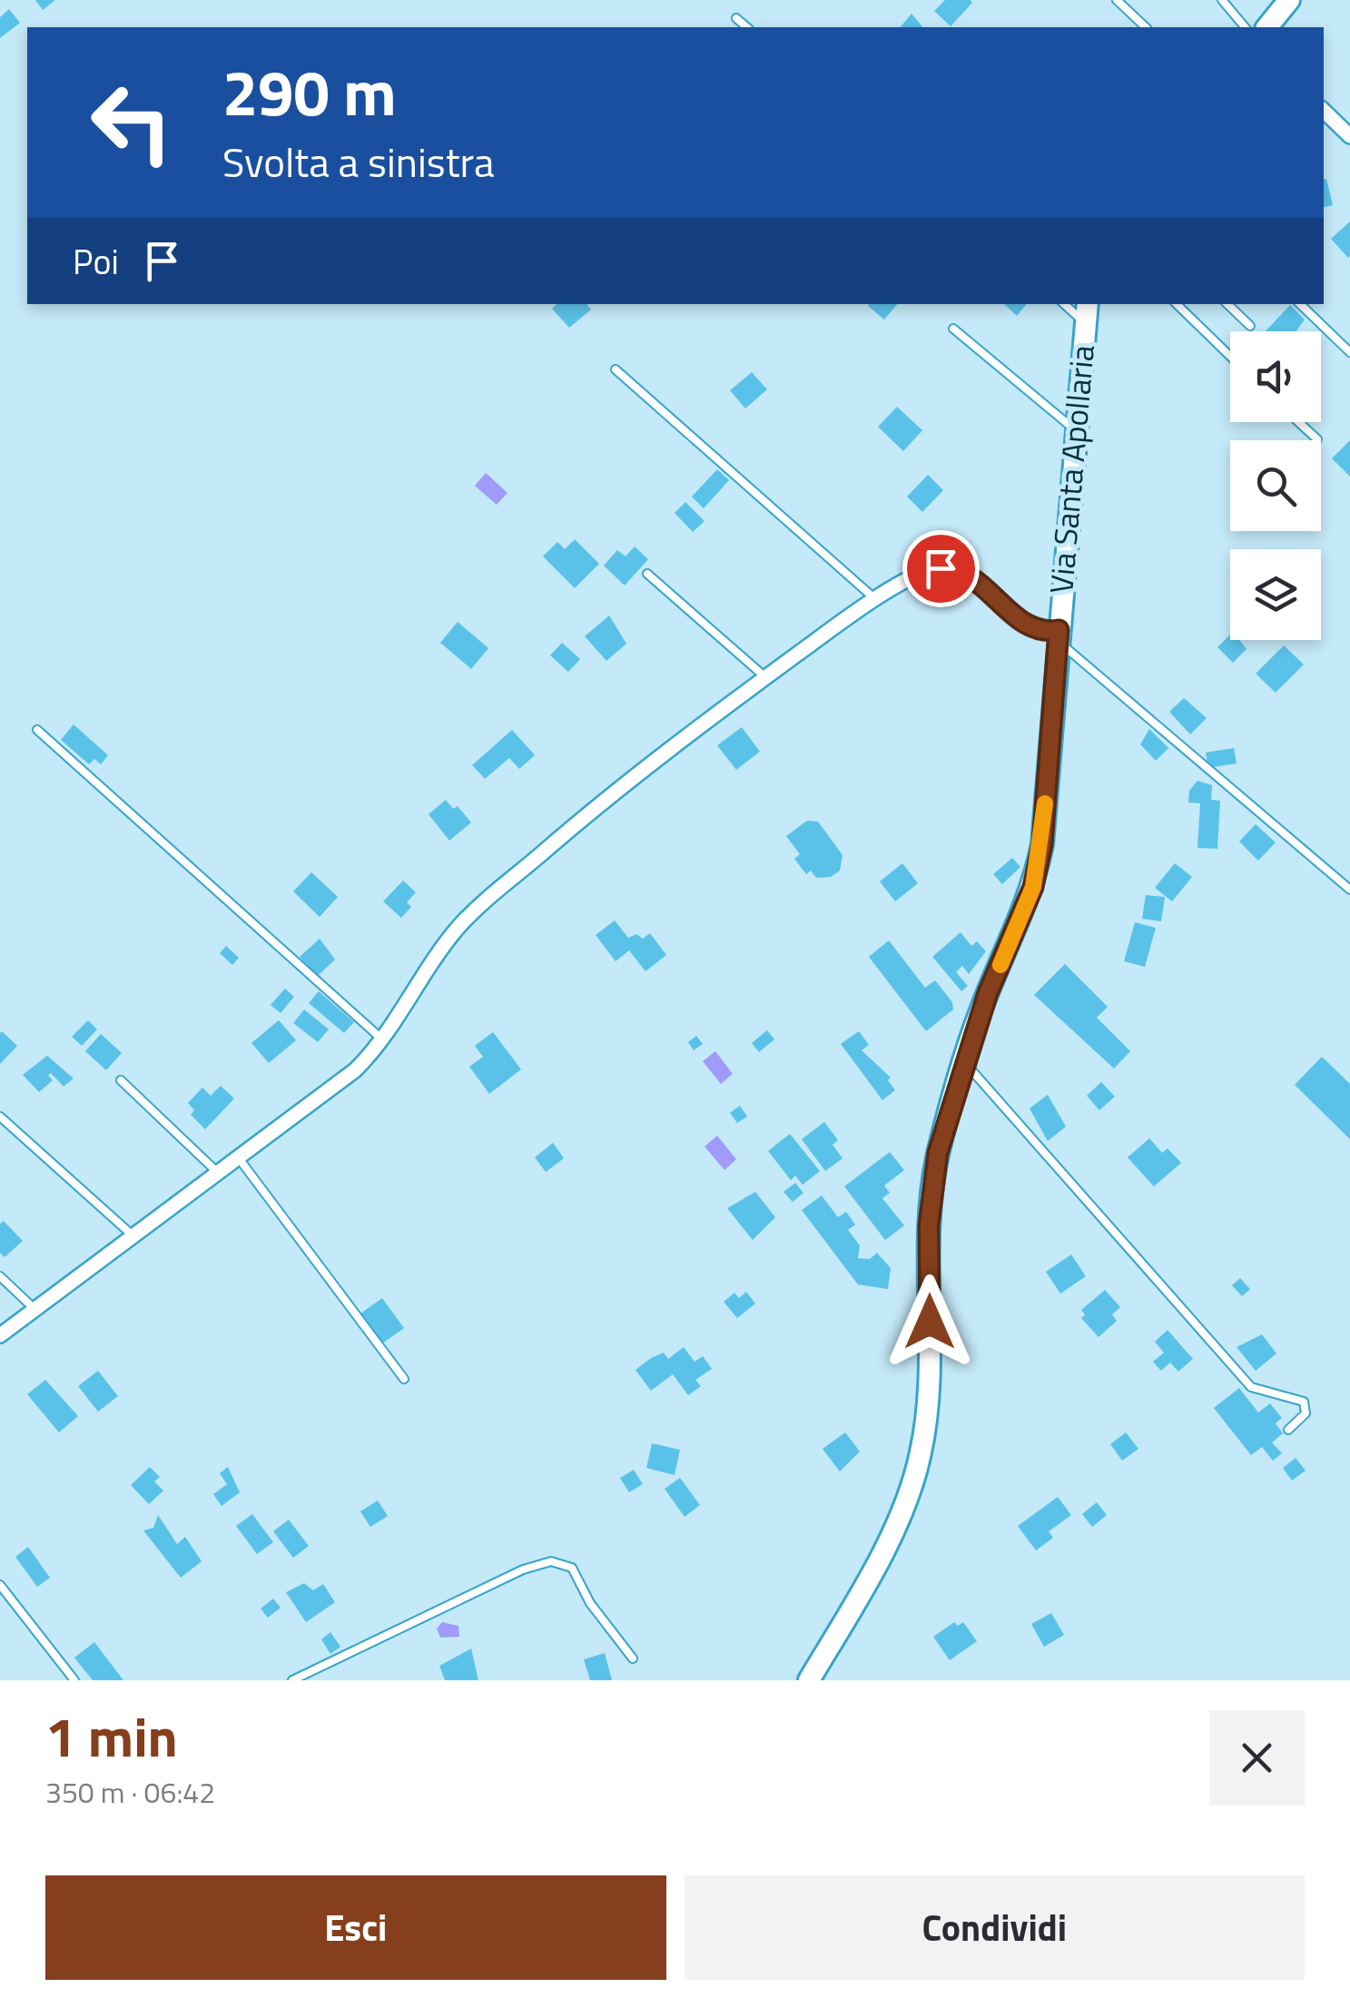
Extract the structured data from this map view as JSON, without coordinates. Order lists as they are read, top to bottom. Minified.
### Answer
{"streets":{"street":["Via Santa Apollaria"]},"page":{"turn":["290 m","Svolta a sinistra"],"then":"Poi","heading":["1 min","350 m · 06:42"],"buttons":["Esci","Condividi"]}}
